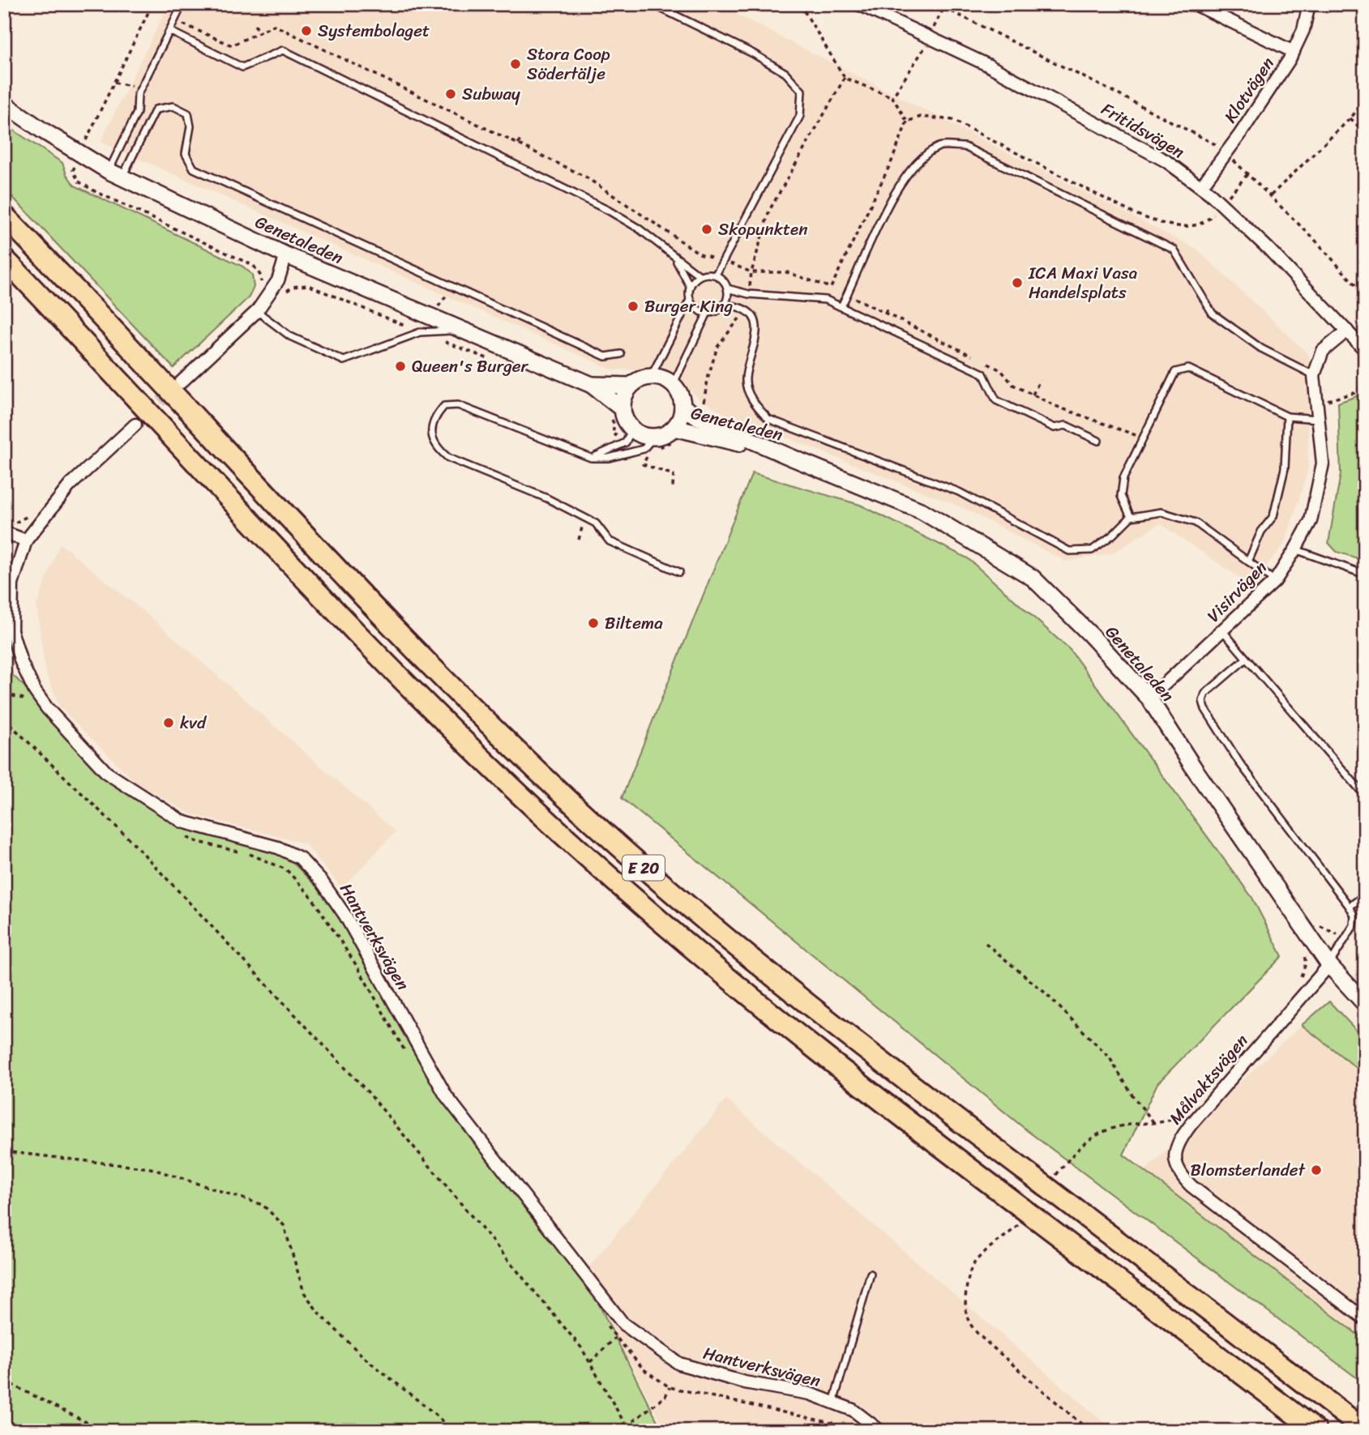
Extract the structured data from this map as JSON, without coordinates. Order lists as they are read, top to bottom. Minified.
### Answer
{"streets":{"highway":["E 20"],"main road":["Genetaleden"],"street":["Klotvägen","Fritidsvägen","Visirvägen","Hantverksvägen","Målvaktsvägen"]},"crossings":[["Klotvägen","Fritidsvägen"],["Genetaleden","Visirvägen"],["Genetaleden","Målvaktsvägen"]],"places":["Systembolaget","Stora Coop Södertälje","Subway","Skopunkten","ICA Maxi Vasa Handelsplats","Burger King","Queen's Burger","Biltema","kvd","Blomsterlandet"]}
